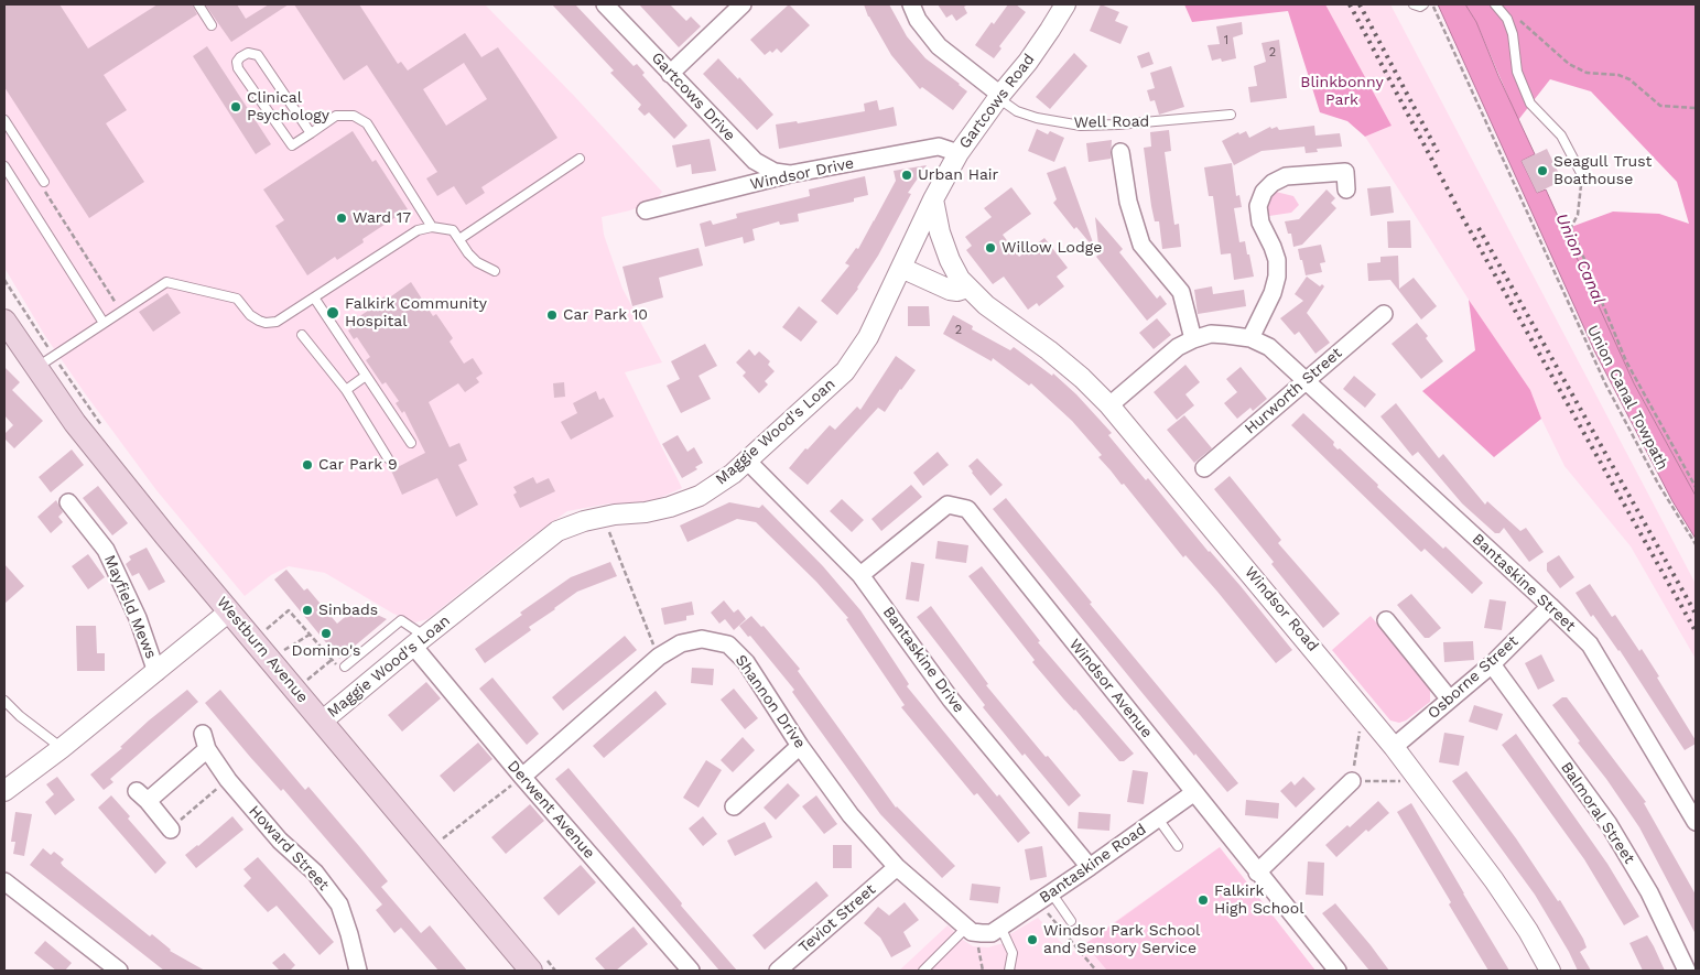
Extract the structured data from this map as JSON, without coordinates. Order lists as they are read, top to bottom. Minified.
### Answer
{"streets":{"main road":["Westburn Avenue"],"street":["Gartcows Drive","Gartcows Road","Windsor Drive","Hurworth Street","Maggie Wood's Loan","Bantaskine Street","Mayfield Mews","Windsor Road","Bantaskine Drive","Osborne Street","Windsor Avenue","Shannon Drive","Derwent Avenue","Balmoral Street","Howard Street","Bantaskine Road","Teviot Street"],"lane":["Well Road"],"path":["Union Canal Towpath"]},"crossings":[["Gartcows Drive","Windsor Drive"],["Gartcows Road","Well Road"],["Gartcows Road","Windsor Drive"],["Gartcows Road","Maggie Wood's Loan"],["Gartcows Road","Windsor Road"],["Hurworth Street","Bantaskine Street"],["Maggie Wood's Loan","Windsor Road"],["Maggie Wood's Loan","Westburn Avenue"],["Maggie Wood's Loan","Bantaskine Drive"],["Maggie Wood's Loan","Derwent Avenue"],["Bantaskine Street","Osborne Street"],["Windsor Road","Osborne Street"],["Bantaskine Drive","Windsor Avenue"],["Bantaskine Drive","Bantaskine Road"],["Osborne Street","Balmoral Street"],["Windsor Avenue","Bantaskine Road"],["Shannon Drive","Derwent Avenue"],["Shannon Drive","Bantaskine Road"],["Shannon Drive","Teviot Street"]],"water":["Union Canal"],"parks":["Blinkbonny Park"],"places":["Clinical Psychology","Seagull Trust Boathouse","Urban Hair","Ward 17","Willow Lodge","Falkirk Community Hospital","Car Park 10","Car Park 9","Sinbads","Domino's","Falkirk High School","Windsor Park School and Sensory Service"],"house_numbers":["1","2","2"]}
